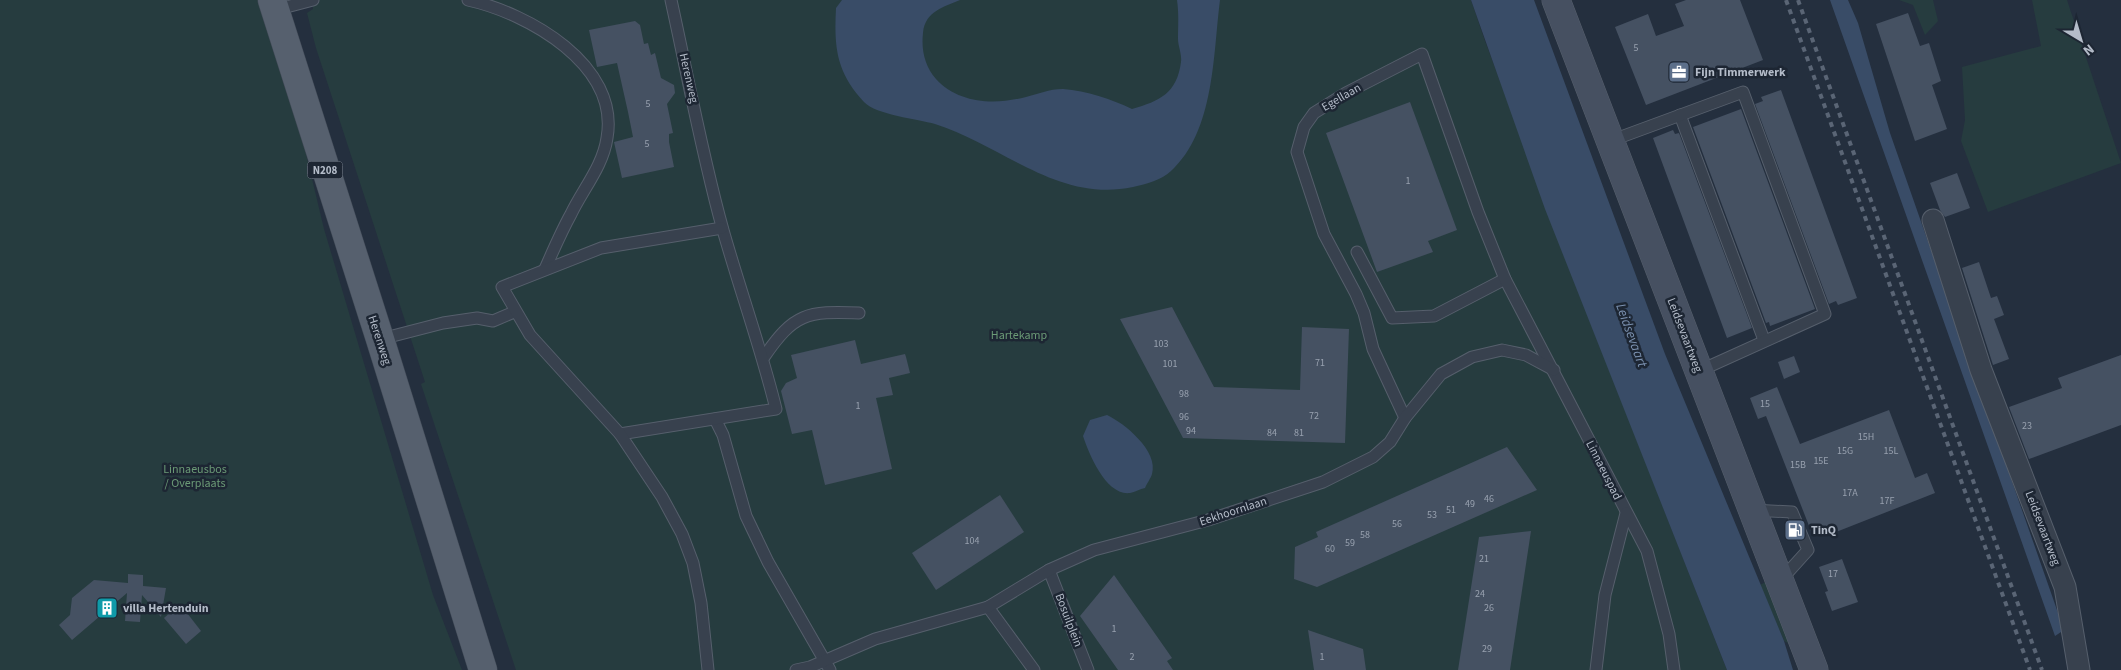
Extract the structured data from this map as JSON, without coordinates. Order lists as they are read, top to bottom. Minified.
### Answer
{"streets":{"main road":["Herenweg","N208"],"street":["Leidsevaartweg"],"lane":["Egellaan","Linnaeuspad","Eekhoornlaan","Bosuilplein"]},"crossings":[["Egellaan","Linnaeuspad"],["Egellaan","Eekhoornlaan"],["Linnaeuspad","Eekhoornlaan"],["Eekhoornlaan","Bosuilplein"]],"water":["Leidsevaart"],"parks":["Hartekamp","Linnaeusbos / Overplaats"],"places":{"office":["Fijn Timmerwerk"],"fuel station":["TinQ"],"building":["villa Hertenduin"]},"house_numbers":["5","5","5","1","103","71","101","98","15","1","72","96","23","94","84","81","15H","15G","15L","15E","15B","17A","46","17F","49","51","53","56","58","104","59","60","21","17","24","26","1","29","2","1"],"north":"bottom right"}
